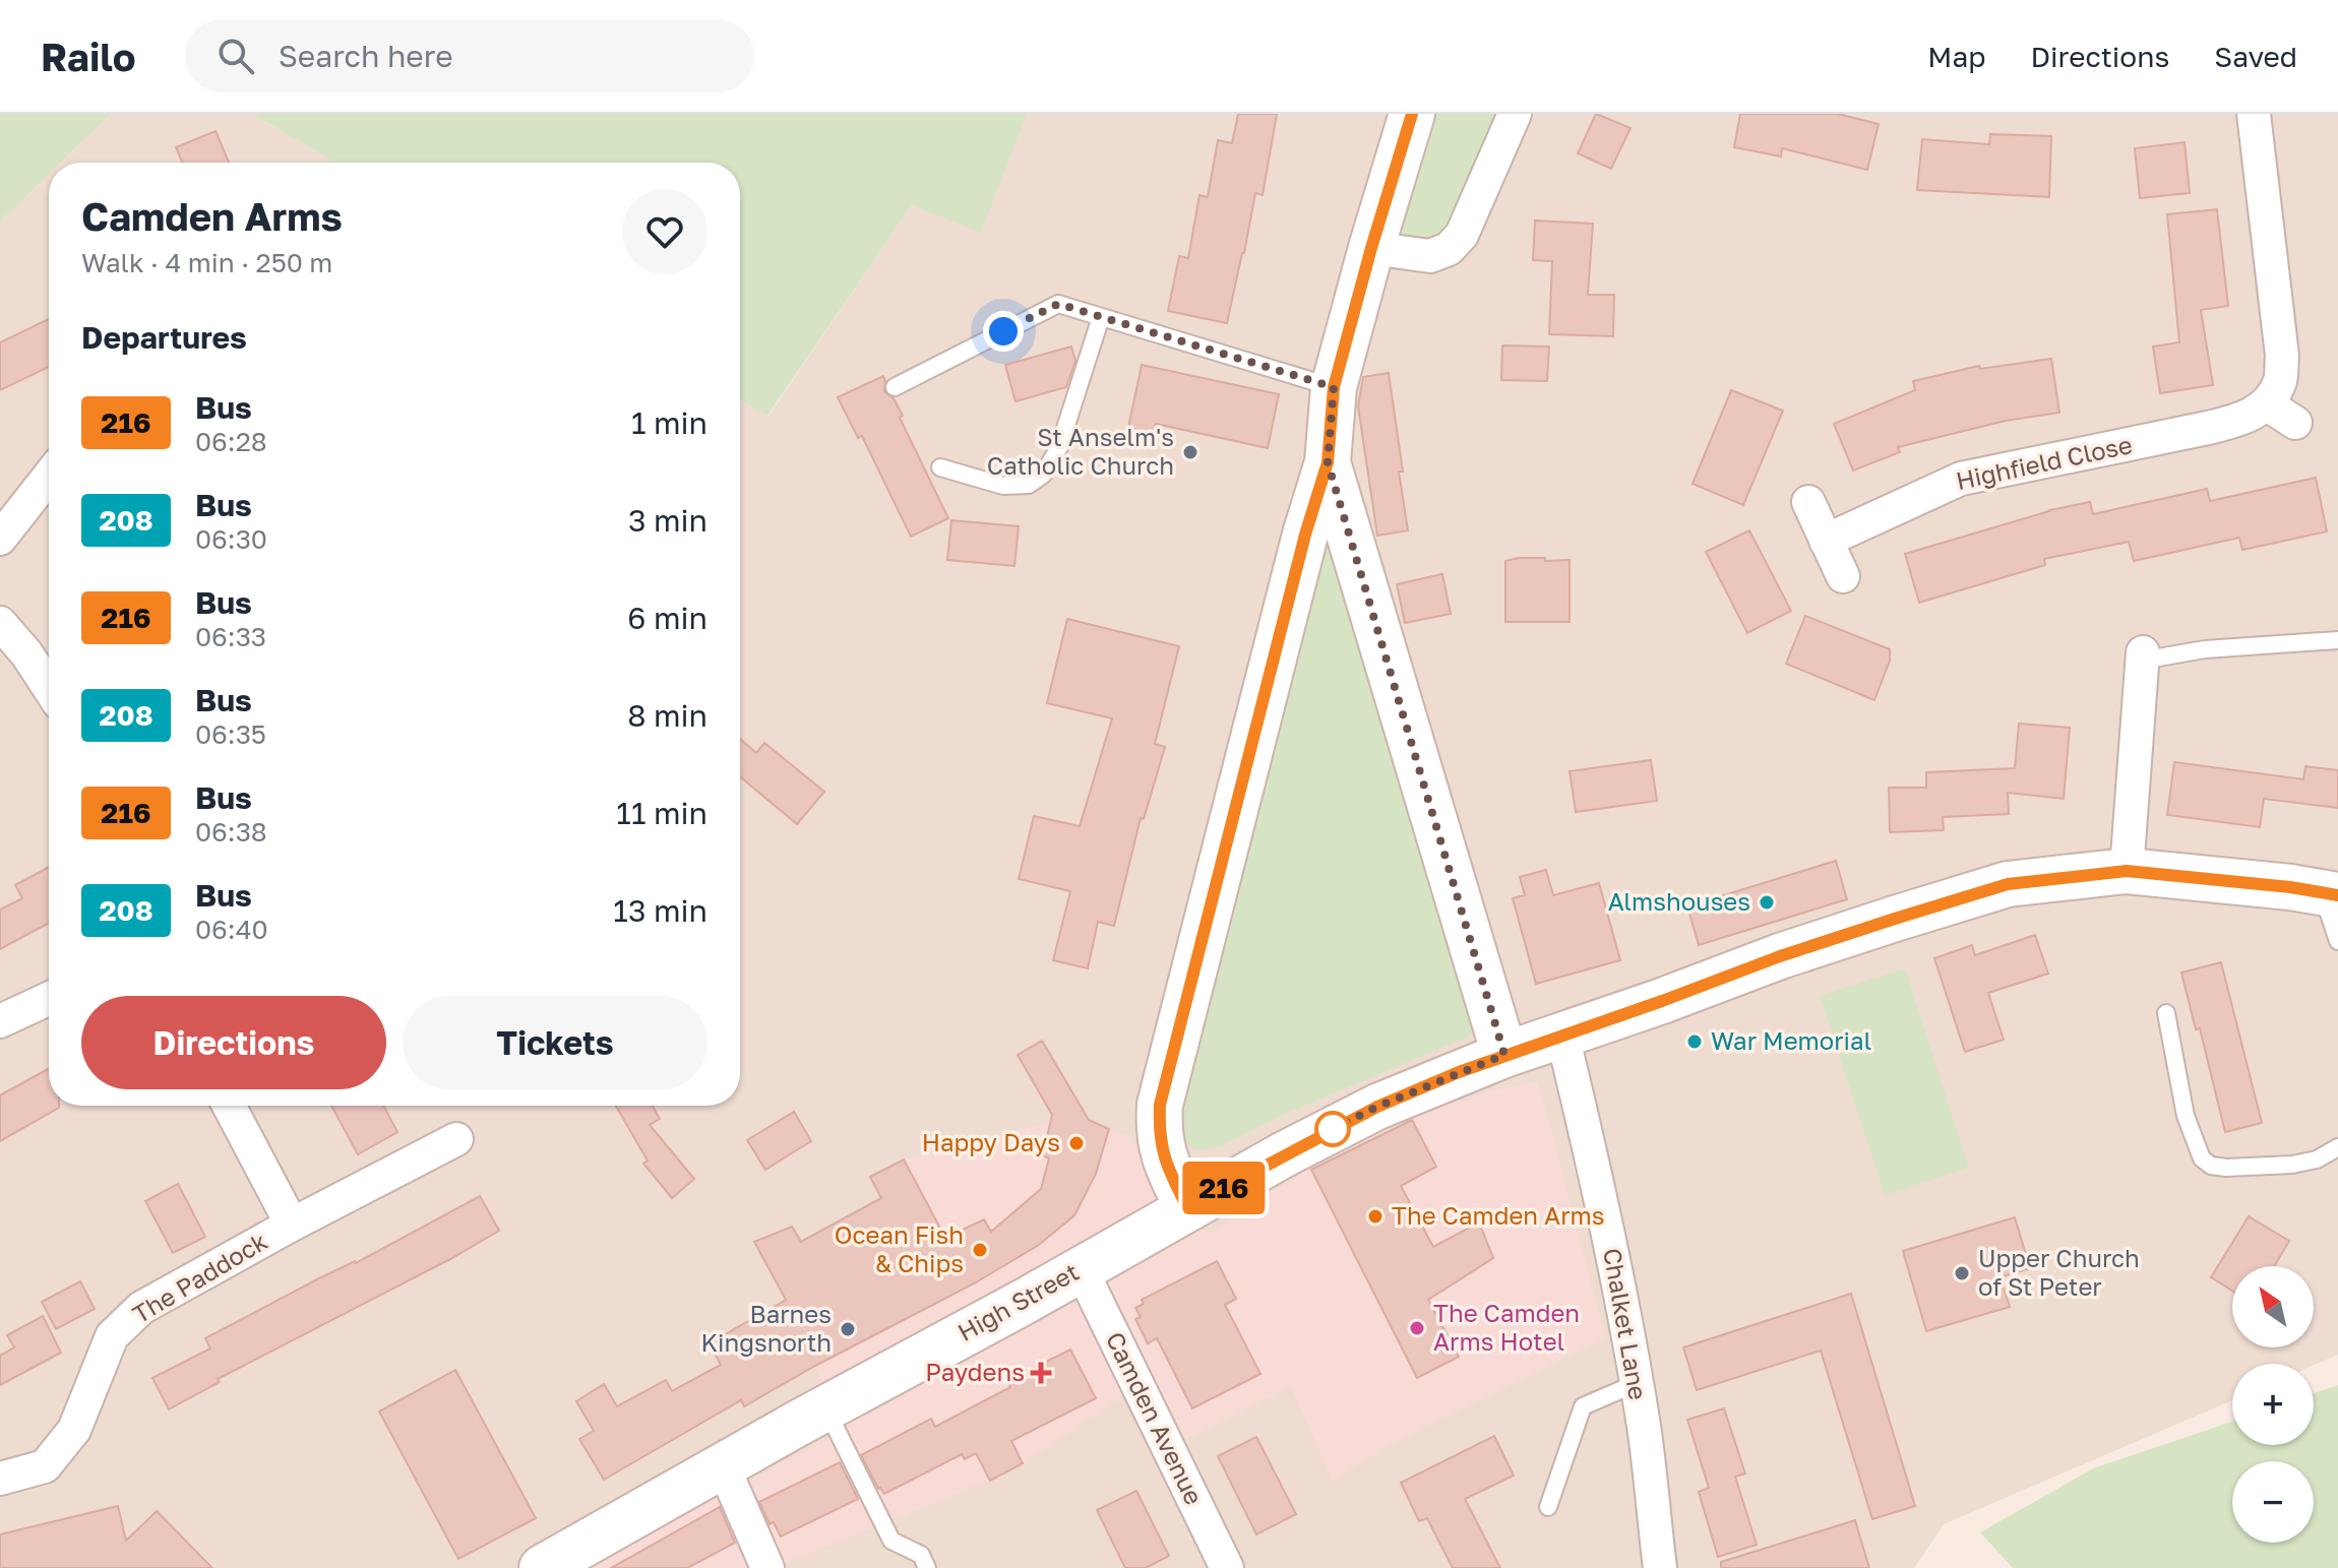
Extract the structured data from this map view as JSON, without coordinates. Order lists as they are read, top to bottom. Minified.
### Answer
{"streets":{"street":["Highfield Close","The Paddock","High Street","Chalket Lane","Camden Avenue"]},"crossings":[["High Street","Chalket Lane"],["High Street","Camden Avenue"]],"places":{"other":["St Anselm's Catholic Church","Almshouses","War Memorial","Happy Days","The Camden Arms","Ocean Fish & Chips","Upper Church of St Peter","The Camden Arms Hotel","Barnes Kingsnorth"],"health":["Paydens"]},"lines":["bus line 216"],"north":"top left","page":{"header":"Railo","search":"Search here","nav":["Map","Directions","Saved"],"on_map":"216","heading":[["Camden Arms","Walk · 4 min · 250 m"],"Departures"],"list":[{"mark":"216","name":"Bus","note":"06:28","value":"1 min"},{"mark":"208","name":"Bus","note":"06:30","value":"3 min"},{"mark":"216","name":"Bus","note":"06:33","value":"6 min"},{"mark":"208","name":"Bus","note":"06:35","value":"8 min"},{"mark":"216","name":"Bus","note":"06:38","value":"11 min"},{"mark":"208","name":"Bus","note":"06:40","value":"13 min"}],"buttons":["Directions","Tickets"],"map_buttons":["+","−"]}}
